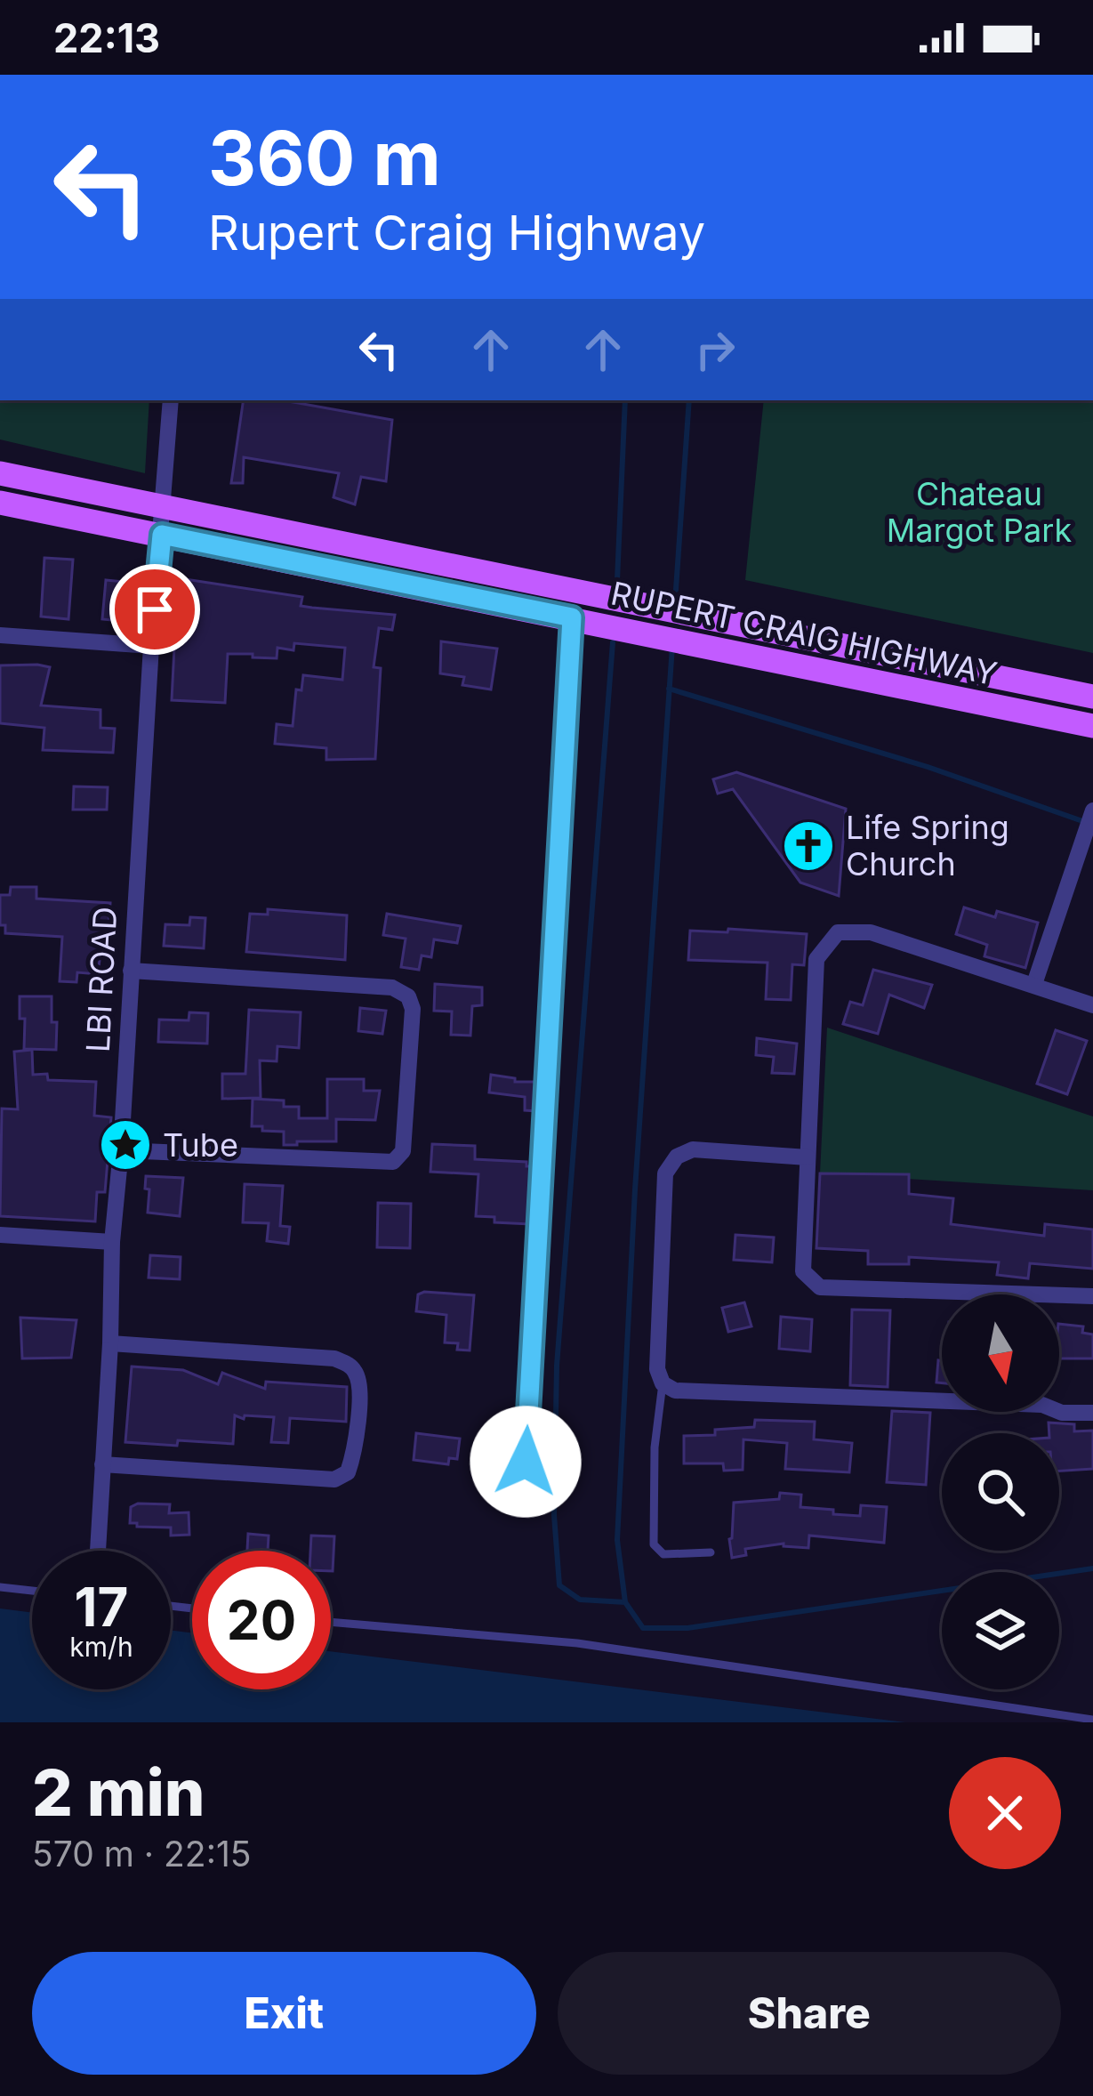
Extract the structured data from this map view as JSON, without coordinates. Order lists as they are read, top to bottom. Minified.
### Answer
{"streets":{"main road":["RUPERT CRAIG HIGHWAY"],"street":["LBI ROAD"]},"crossings":[["RUPERT CRAIG HIGHWAY","LBI ROAD"]],"parks":["Chateau Margot Park"],"places":{"church":["Life Spring Church"],"place":["Tube"]},"north":"bottom","page":{"status":"22:13","turn":["360 m","Rupert Craig Highway"],"speed":"17 km/h","limit":"20","heading":["2 min","570 m · 22:15"],"buttons":["Exit","Share"]}}
